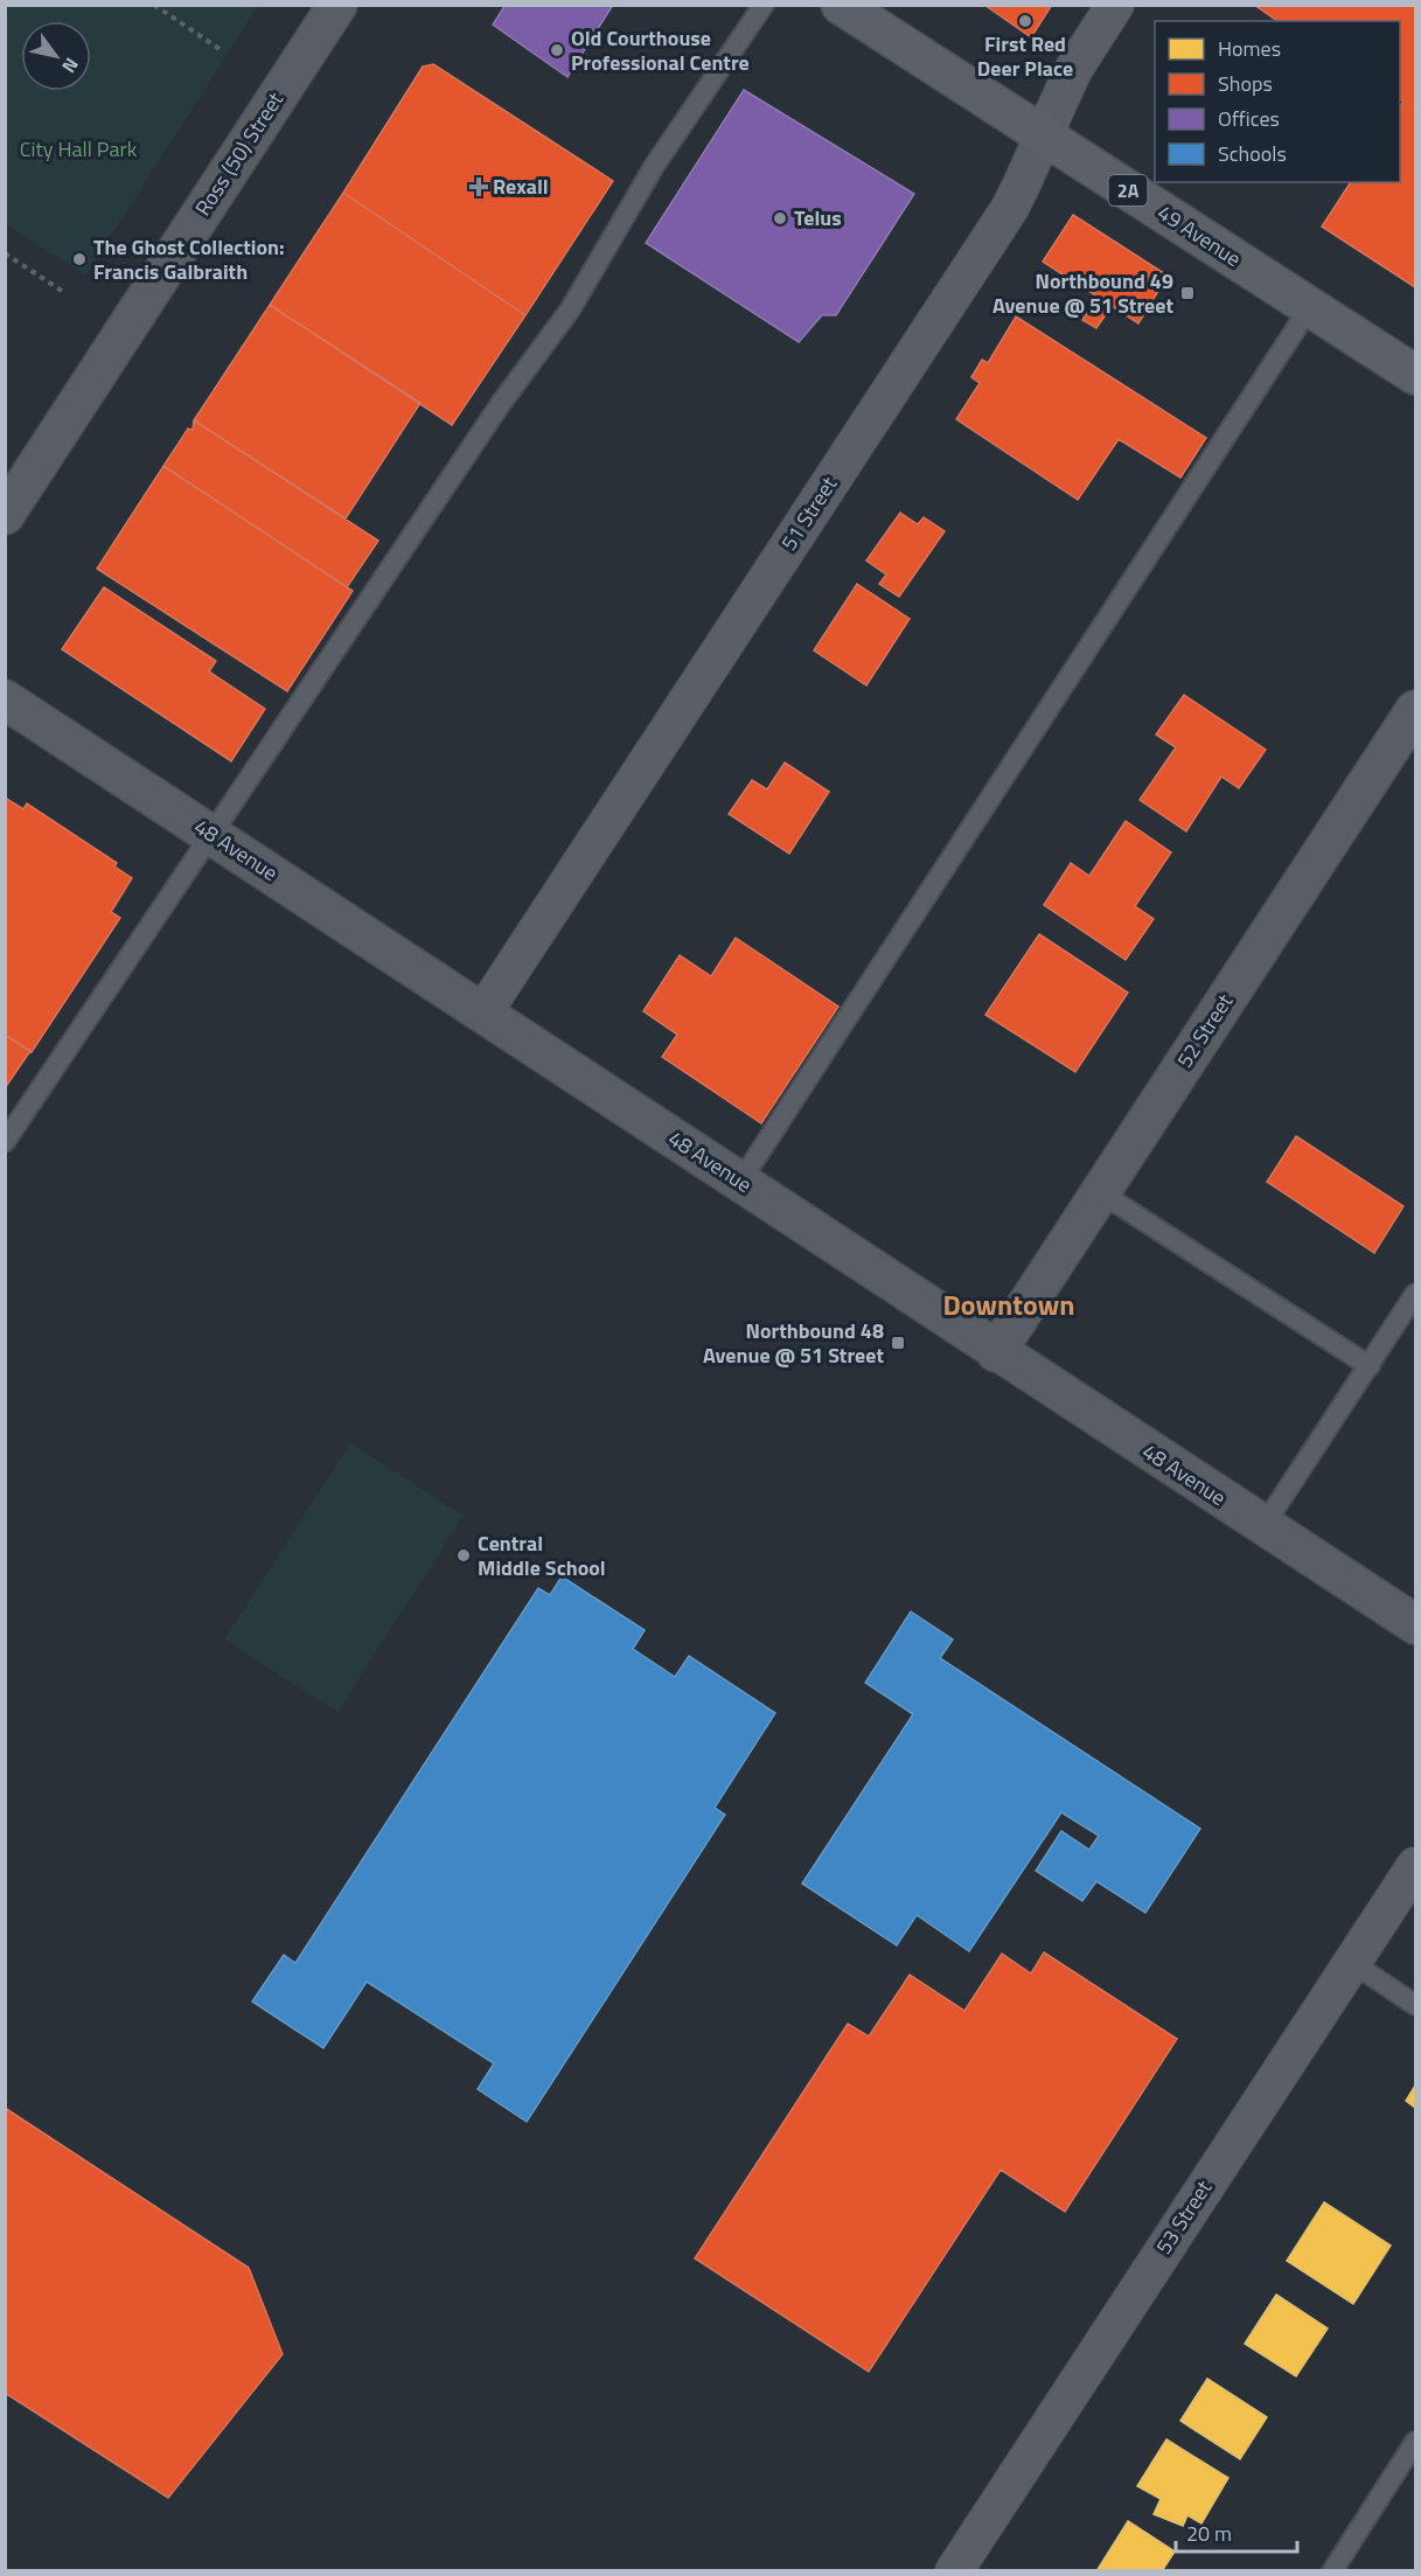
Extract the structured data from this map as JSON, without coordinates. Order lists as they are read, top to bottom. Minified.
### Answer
{"streets":{"main road":["2A","49 Avenue"],"street":["Ross (50) Street","51 Street","48 Avenue","52 Street","53 Street"]},"crossings":[["49 Avenue","51 Street"],["51 Street","48 Avenue"],["48 Avenue","52 Street"]],"districts":["Downtown"],"parks":["City Hall Park"],"places":{"other":["First Red Deer Place","Old Courthouse Professional Centre","Telus","The Ghost Collection: Francis Galbraith","Central Middle School"],"health":["Rexall"],"transit":["Northbound 49 Avenue @ 51 Street","Northbound 48 Avenue @ 51 Street"]},"legend":["Homes","Shops","Offices","Schools"],"scale_bar":"20 m","north":"bottom right"}
